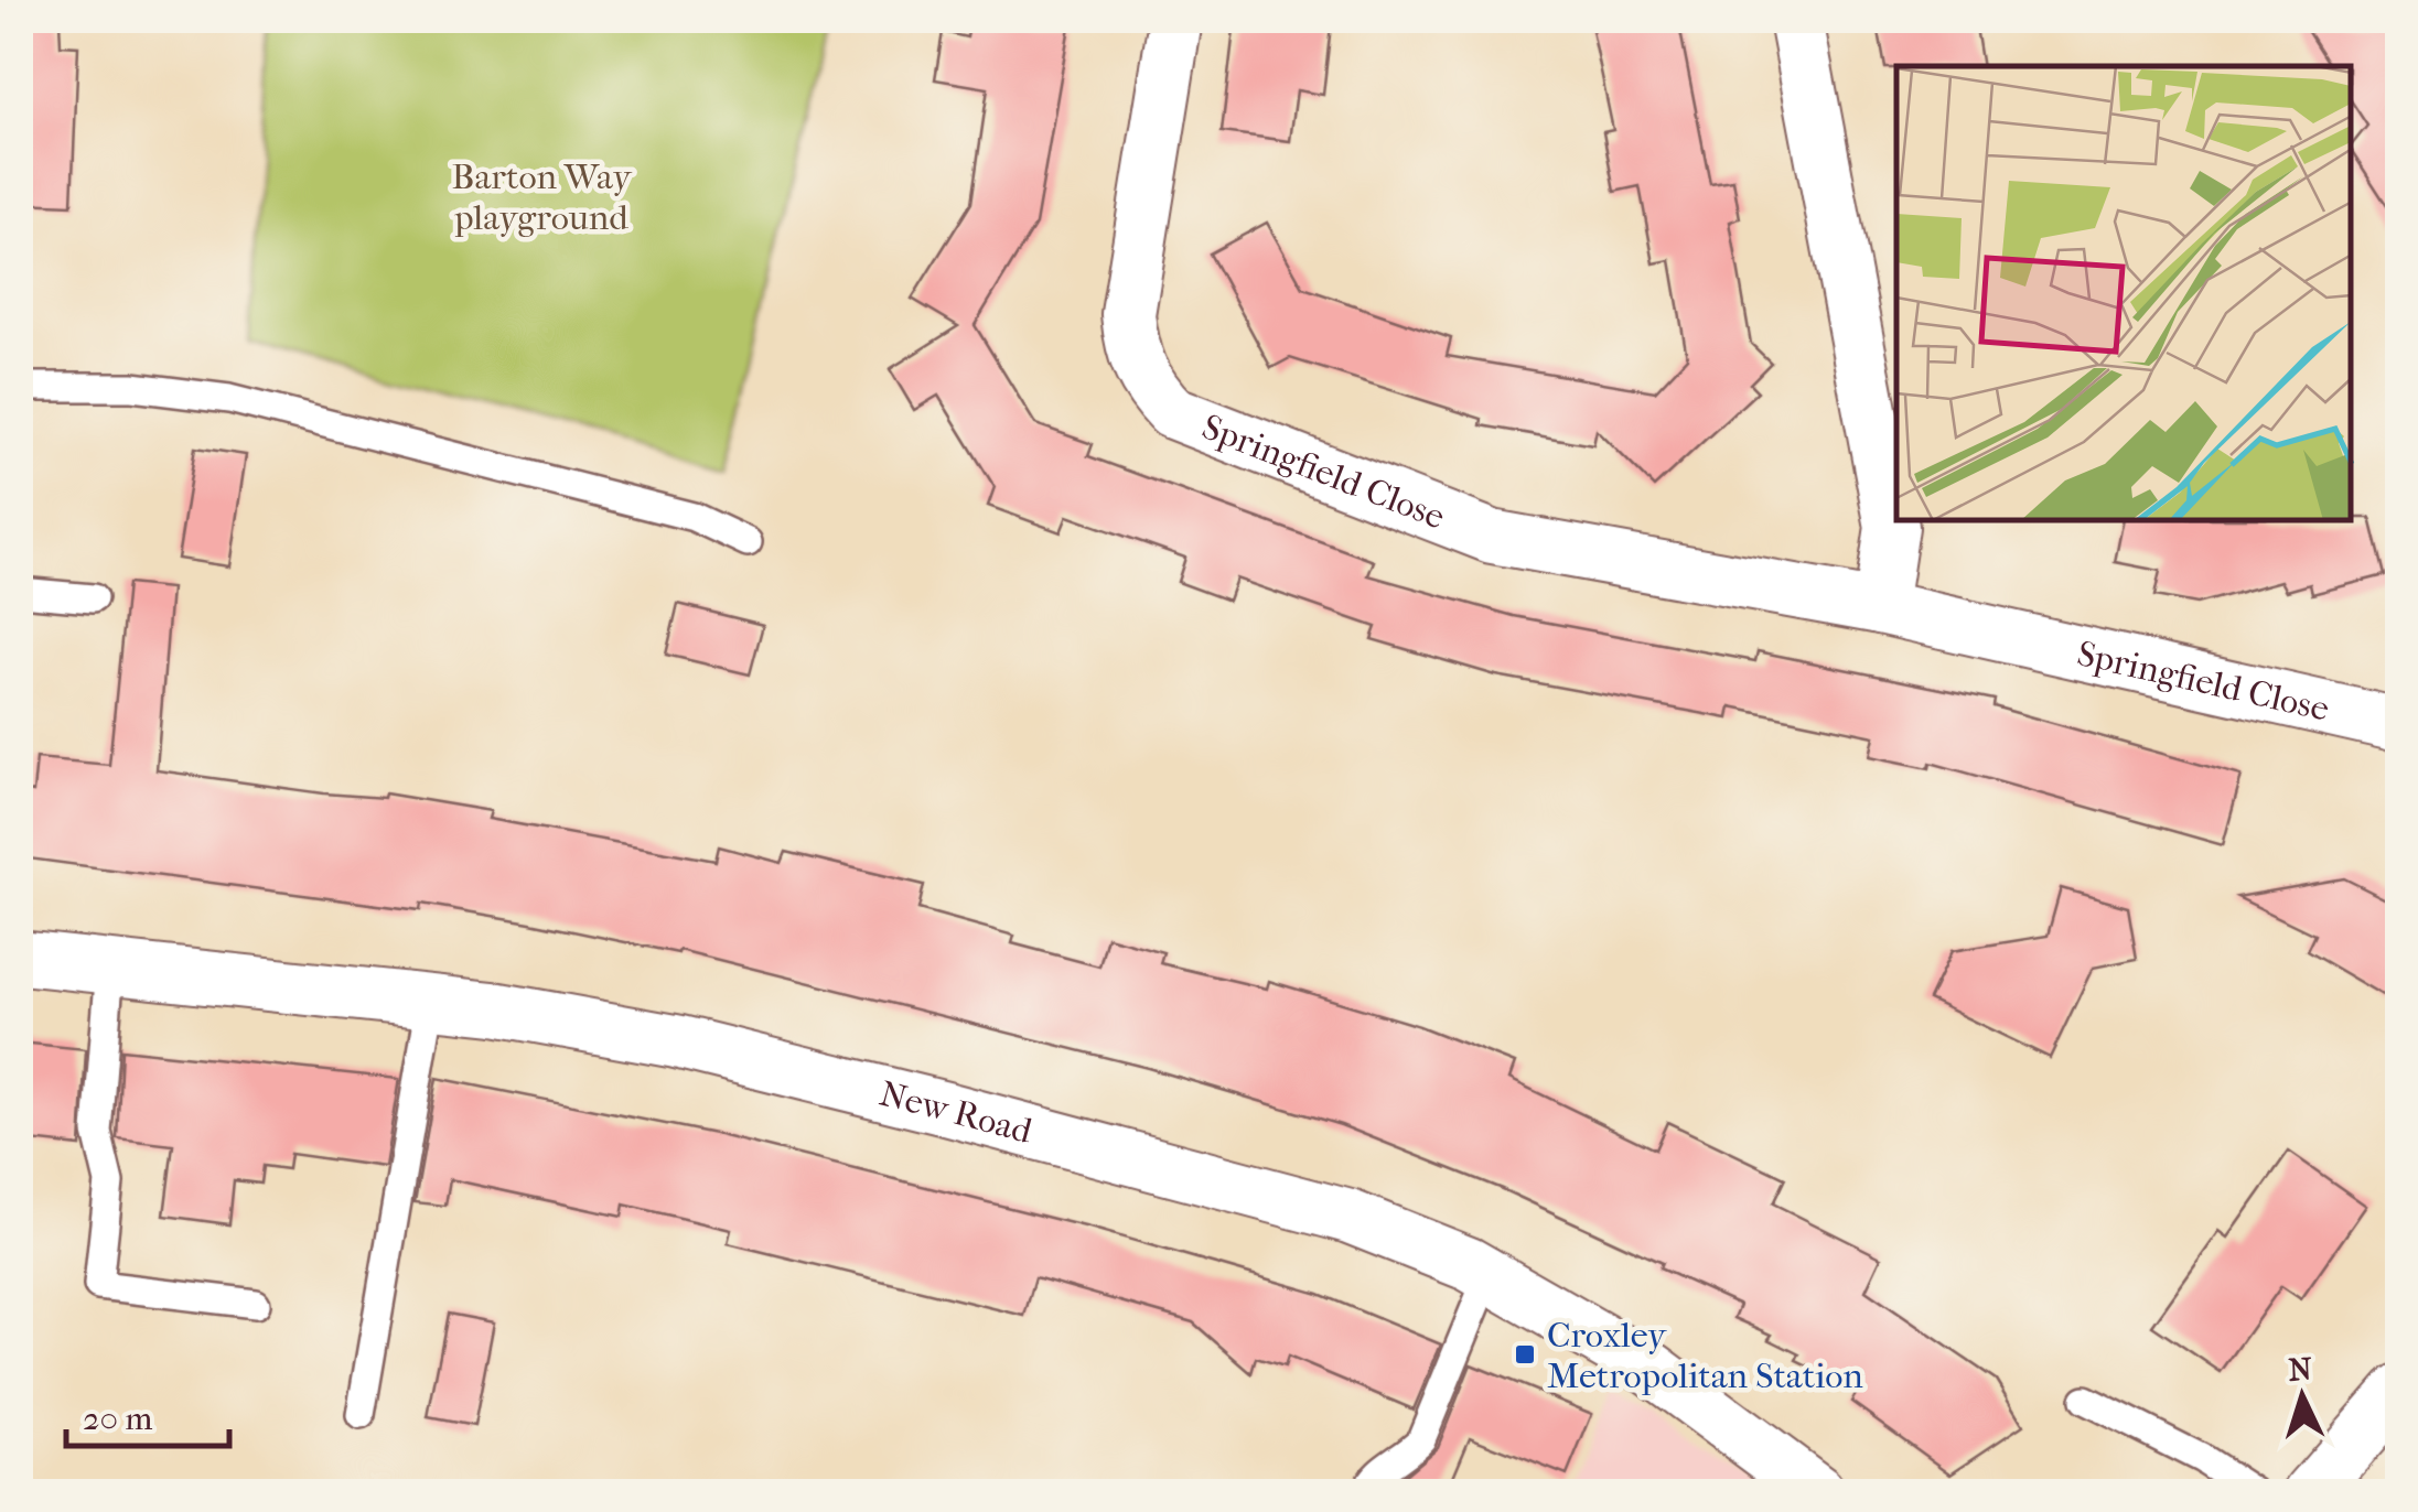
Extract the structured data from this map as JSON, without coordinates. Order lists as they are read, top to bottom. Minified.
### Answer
{"streets":{"street":["Springfield Close","New Road"]},"parks":["Barton Way playground"],"places":{"transit":["Croxley Metropolitan Station"]},"scale_bar":"20 m","north":"top"}
